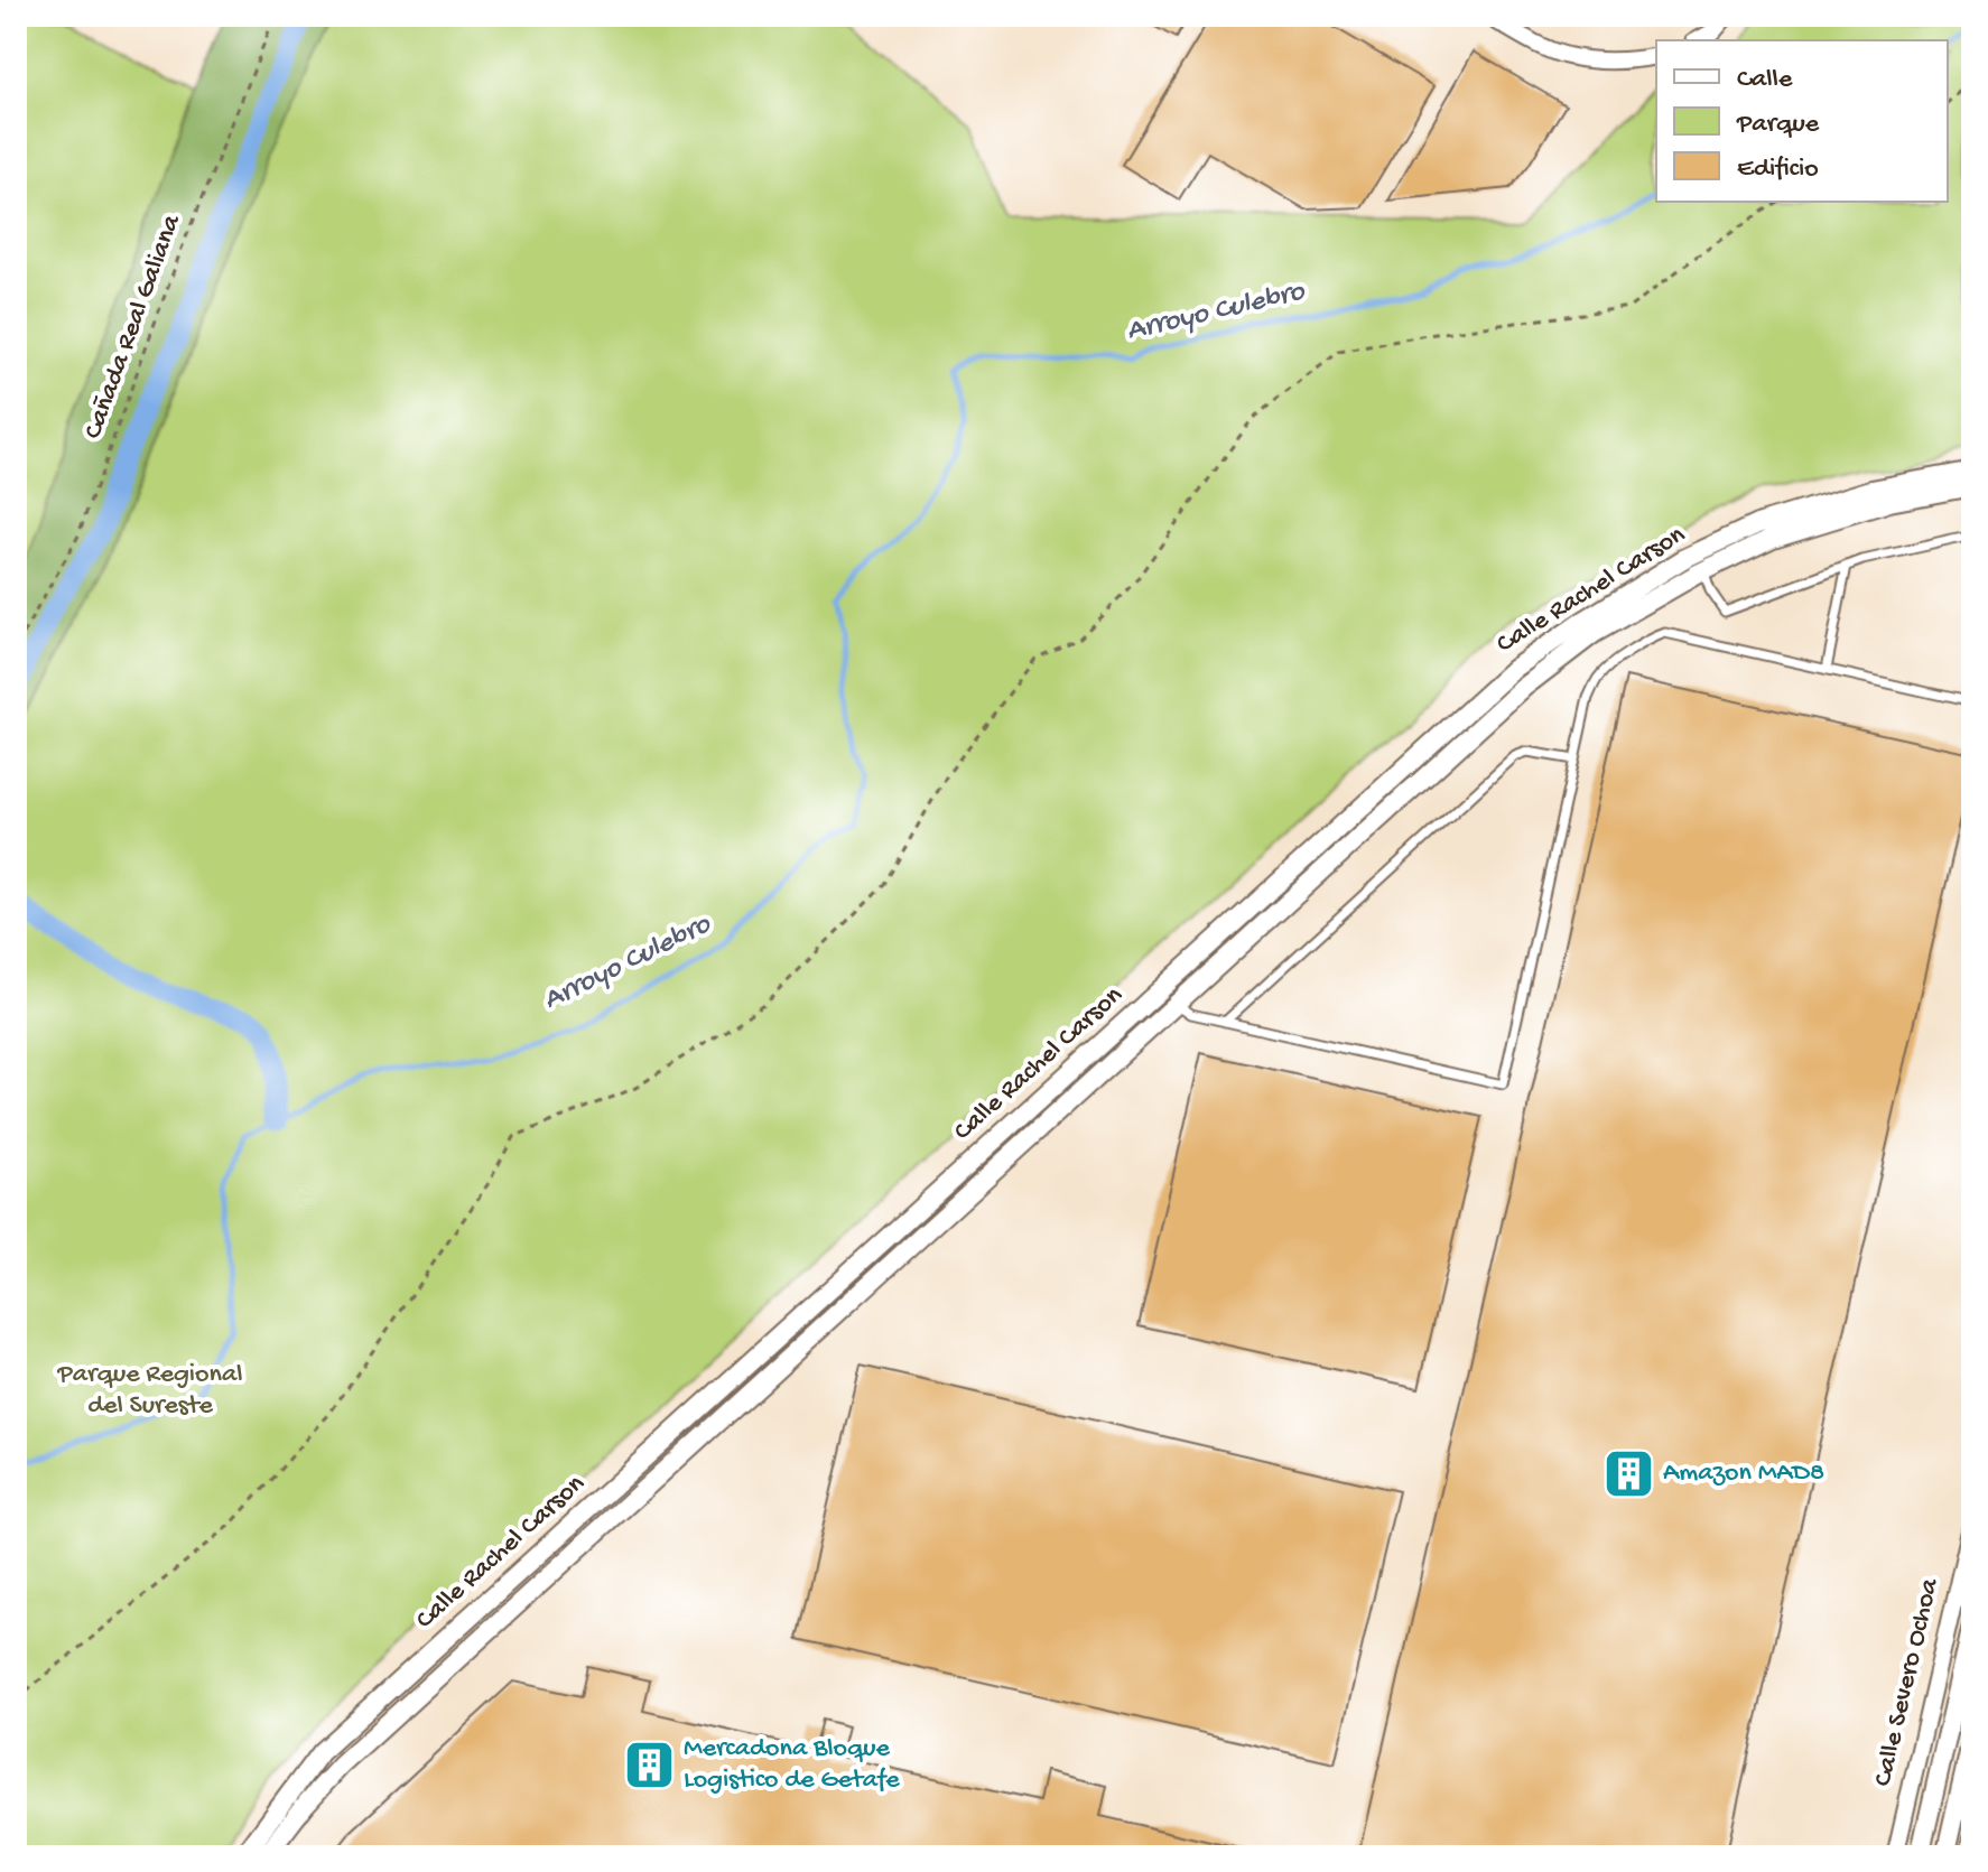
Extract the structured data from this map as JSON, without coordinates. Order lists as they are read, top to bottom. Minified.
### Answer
{"streets":{"street":["Calle Rachel Carson","Calle Severo Ochoa"],"path":["Cañada Real Galiana"]},"water":["Arroyo Culebro"],"parks":["Parque Regional del Sureste"],"places":{"building":["Amazon MAD8","Mercadona Bloque Logistico de Getafe"]},"legend":["Calle","Parque","Edificio"]}
